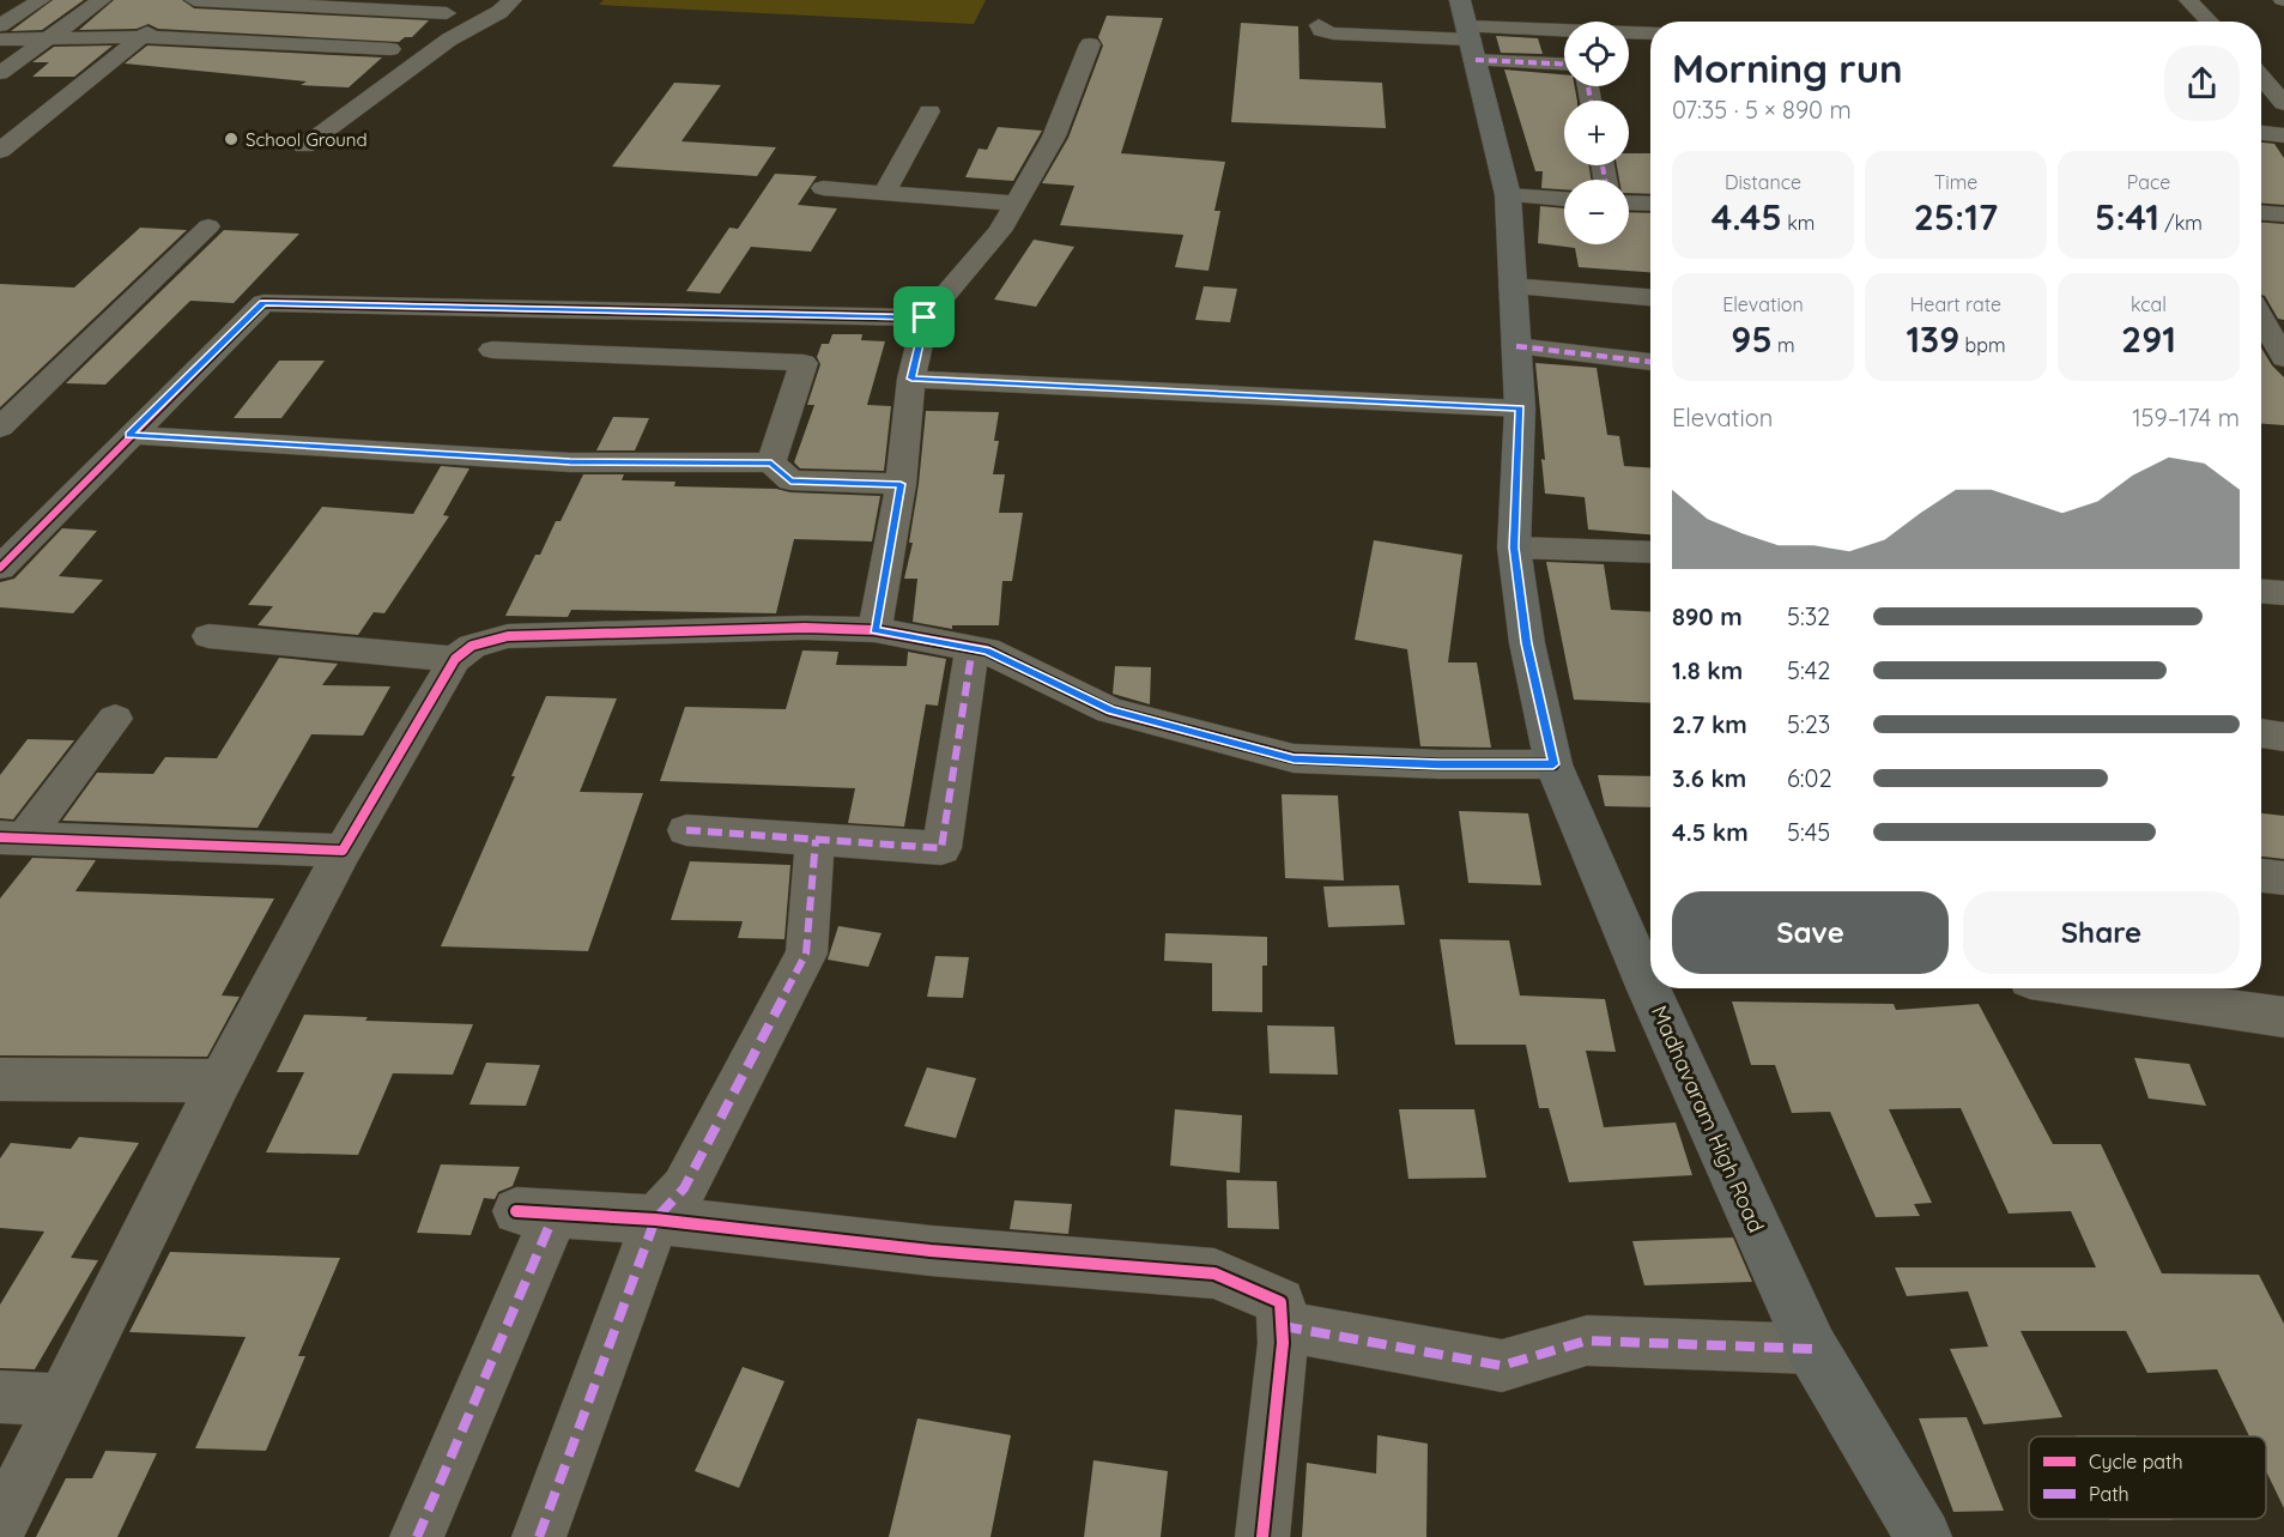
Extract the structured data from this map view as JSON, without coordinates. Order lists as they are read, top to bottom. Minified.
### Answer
{"streets":{"main road":["Madhavaram High Road"]},"places":["School Ground"],"legend":["Cycle path","Path"],"page":{"map_buttons":["+","−"],"heading":["Morning run","07:35 · 5 × 890 m"],"stats":[["Distance","4.45 km"],["Time","25:17"],["Pace","5:41 /km"],["Elevation","95 m"],["Heart rate","139 bpm"],["kcal","291"]],"chart":["Elevation","159–174 m"],"list":[{"name":"890 m","note":"5:32"},{"name":"1.8 km","note":"5:42"},{"name":"2.7 km","note":"5:23"},{"name":"3.6 km","note":"6:02"},{"name":"4.5 km","note":"5:45"}],"buttons":["Save","Share"]}}
